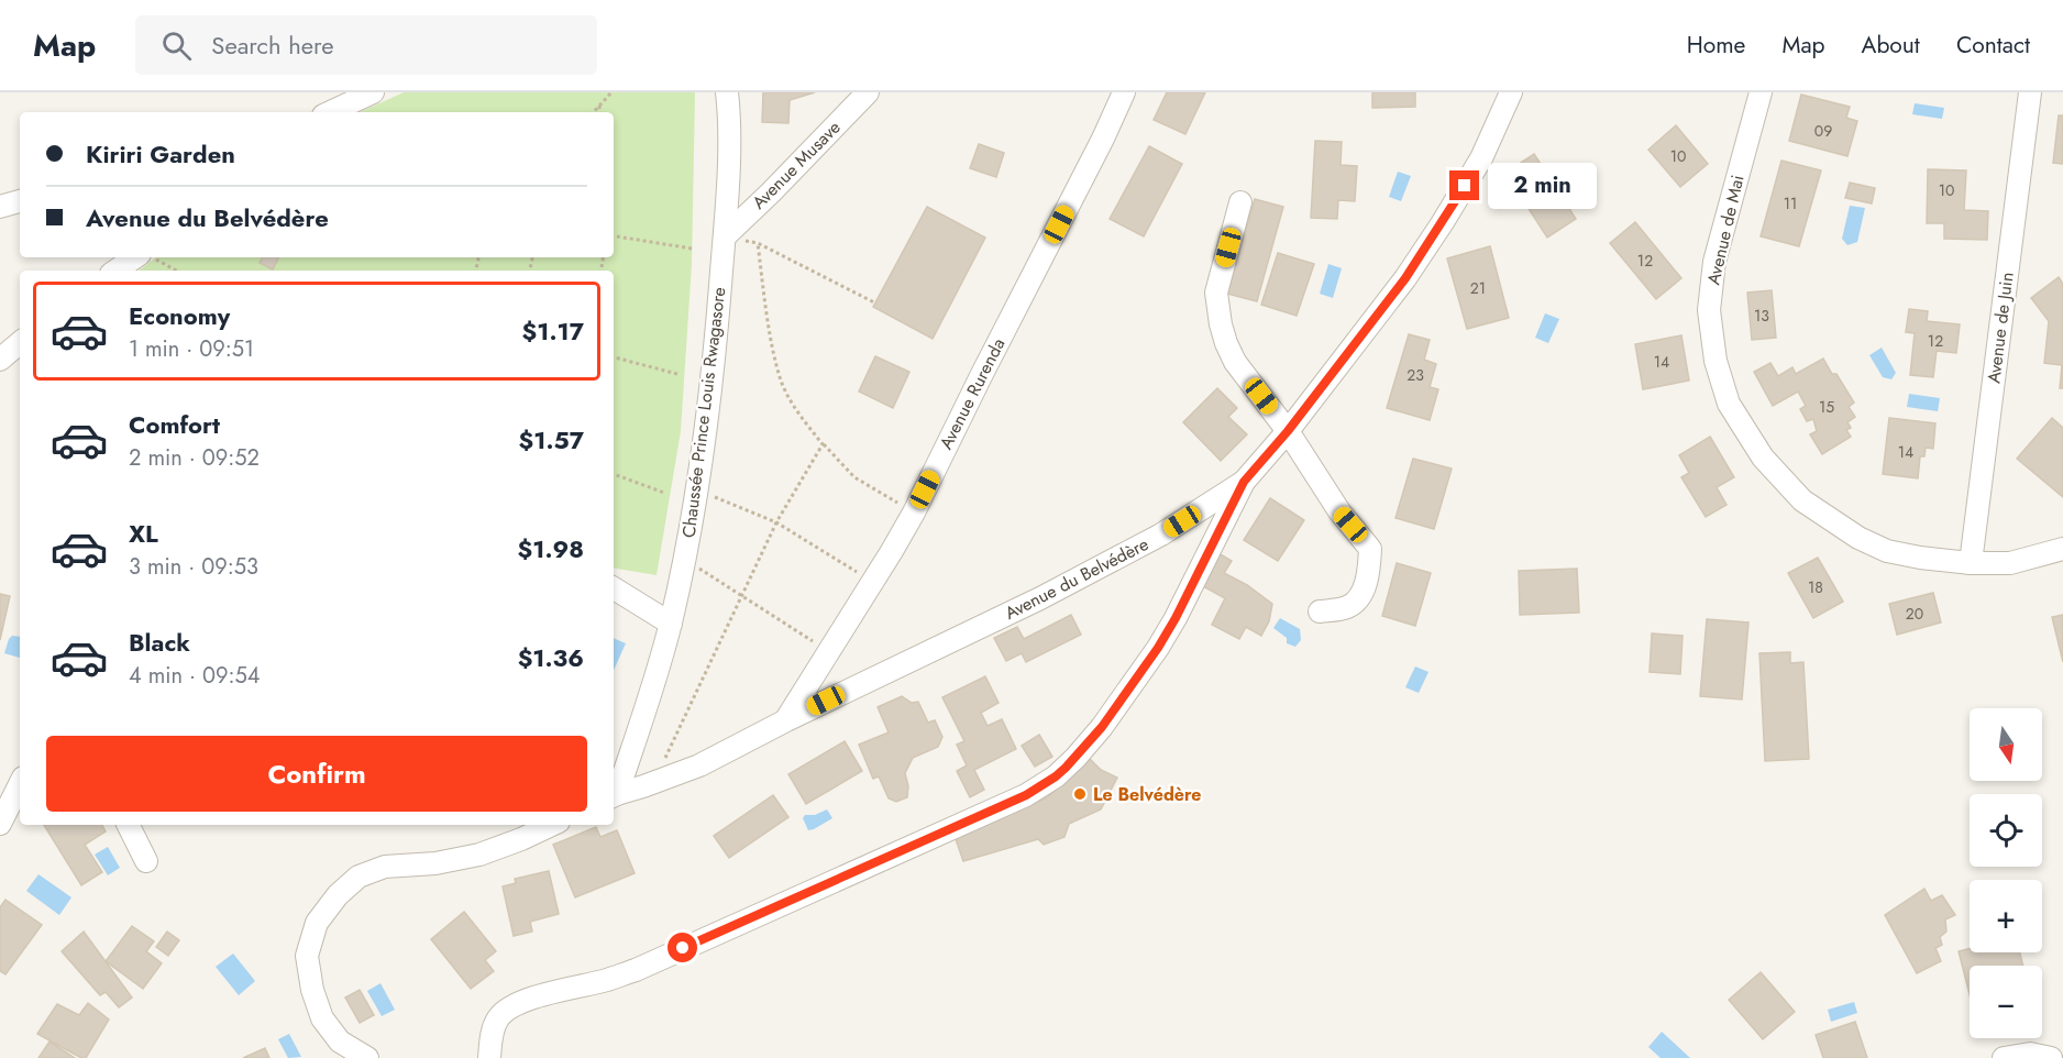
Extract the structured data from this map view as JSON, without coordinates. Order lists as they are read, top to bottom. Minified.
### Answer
{"streets":{"street":["Avenue Musave","Avenue de Mai","Avenue de Juin","Avenue Rurenda","Chaussée Prince Louis Rwagasore","Avenue du Belvédère"]},"crossings":[["Avenue Musave","Chaussée Prince Louis Rwagasore"],["Avenue de Mai","Avenue de Juin"],["Avenue Rurenda","Avenue du Belvédère"],["Chaussée Prince Louis Rwagasore","Avenue du Belvédère"]],"places":["Le Belvédère"],"house_numbers":["09","10","10","11","12","21","13","12","14","23","15","14","18","20"],"north":"bottom","page":{"header":"Map","search":"Search here","nav":["Home","Map","About","Contact"],"banner":["Kiriri Garden","Avenue du Belvédère"],"bubble":"2 min","list":[{"name":"Economy","note":"1 min · 09:51","value":"$1.17"},{"name":"Comfort","note":"2 min · 09:52","value":"$1.57"},{"name":"XL","note":"3 min · 09:53","value":"$1.98"},{"name":"Black","note":"4 min · 09:54","value":"$1.36"}],"map_buttons":["+","−"],"buttons":"Confirm"}}
